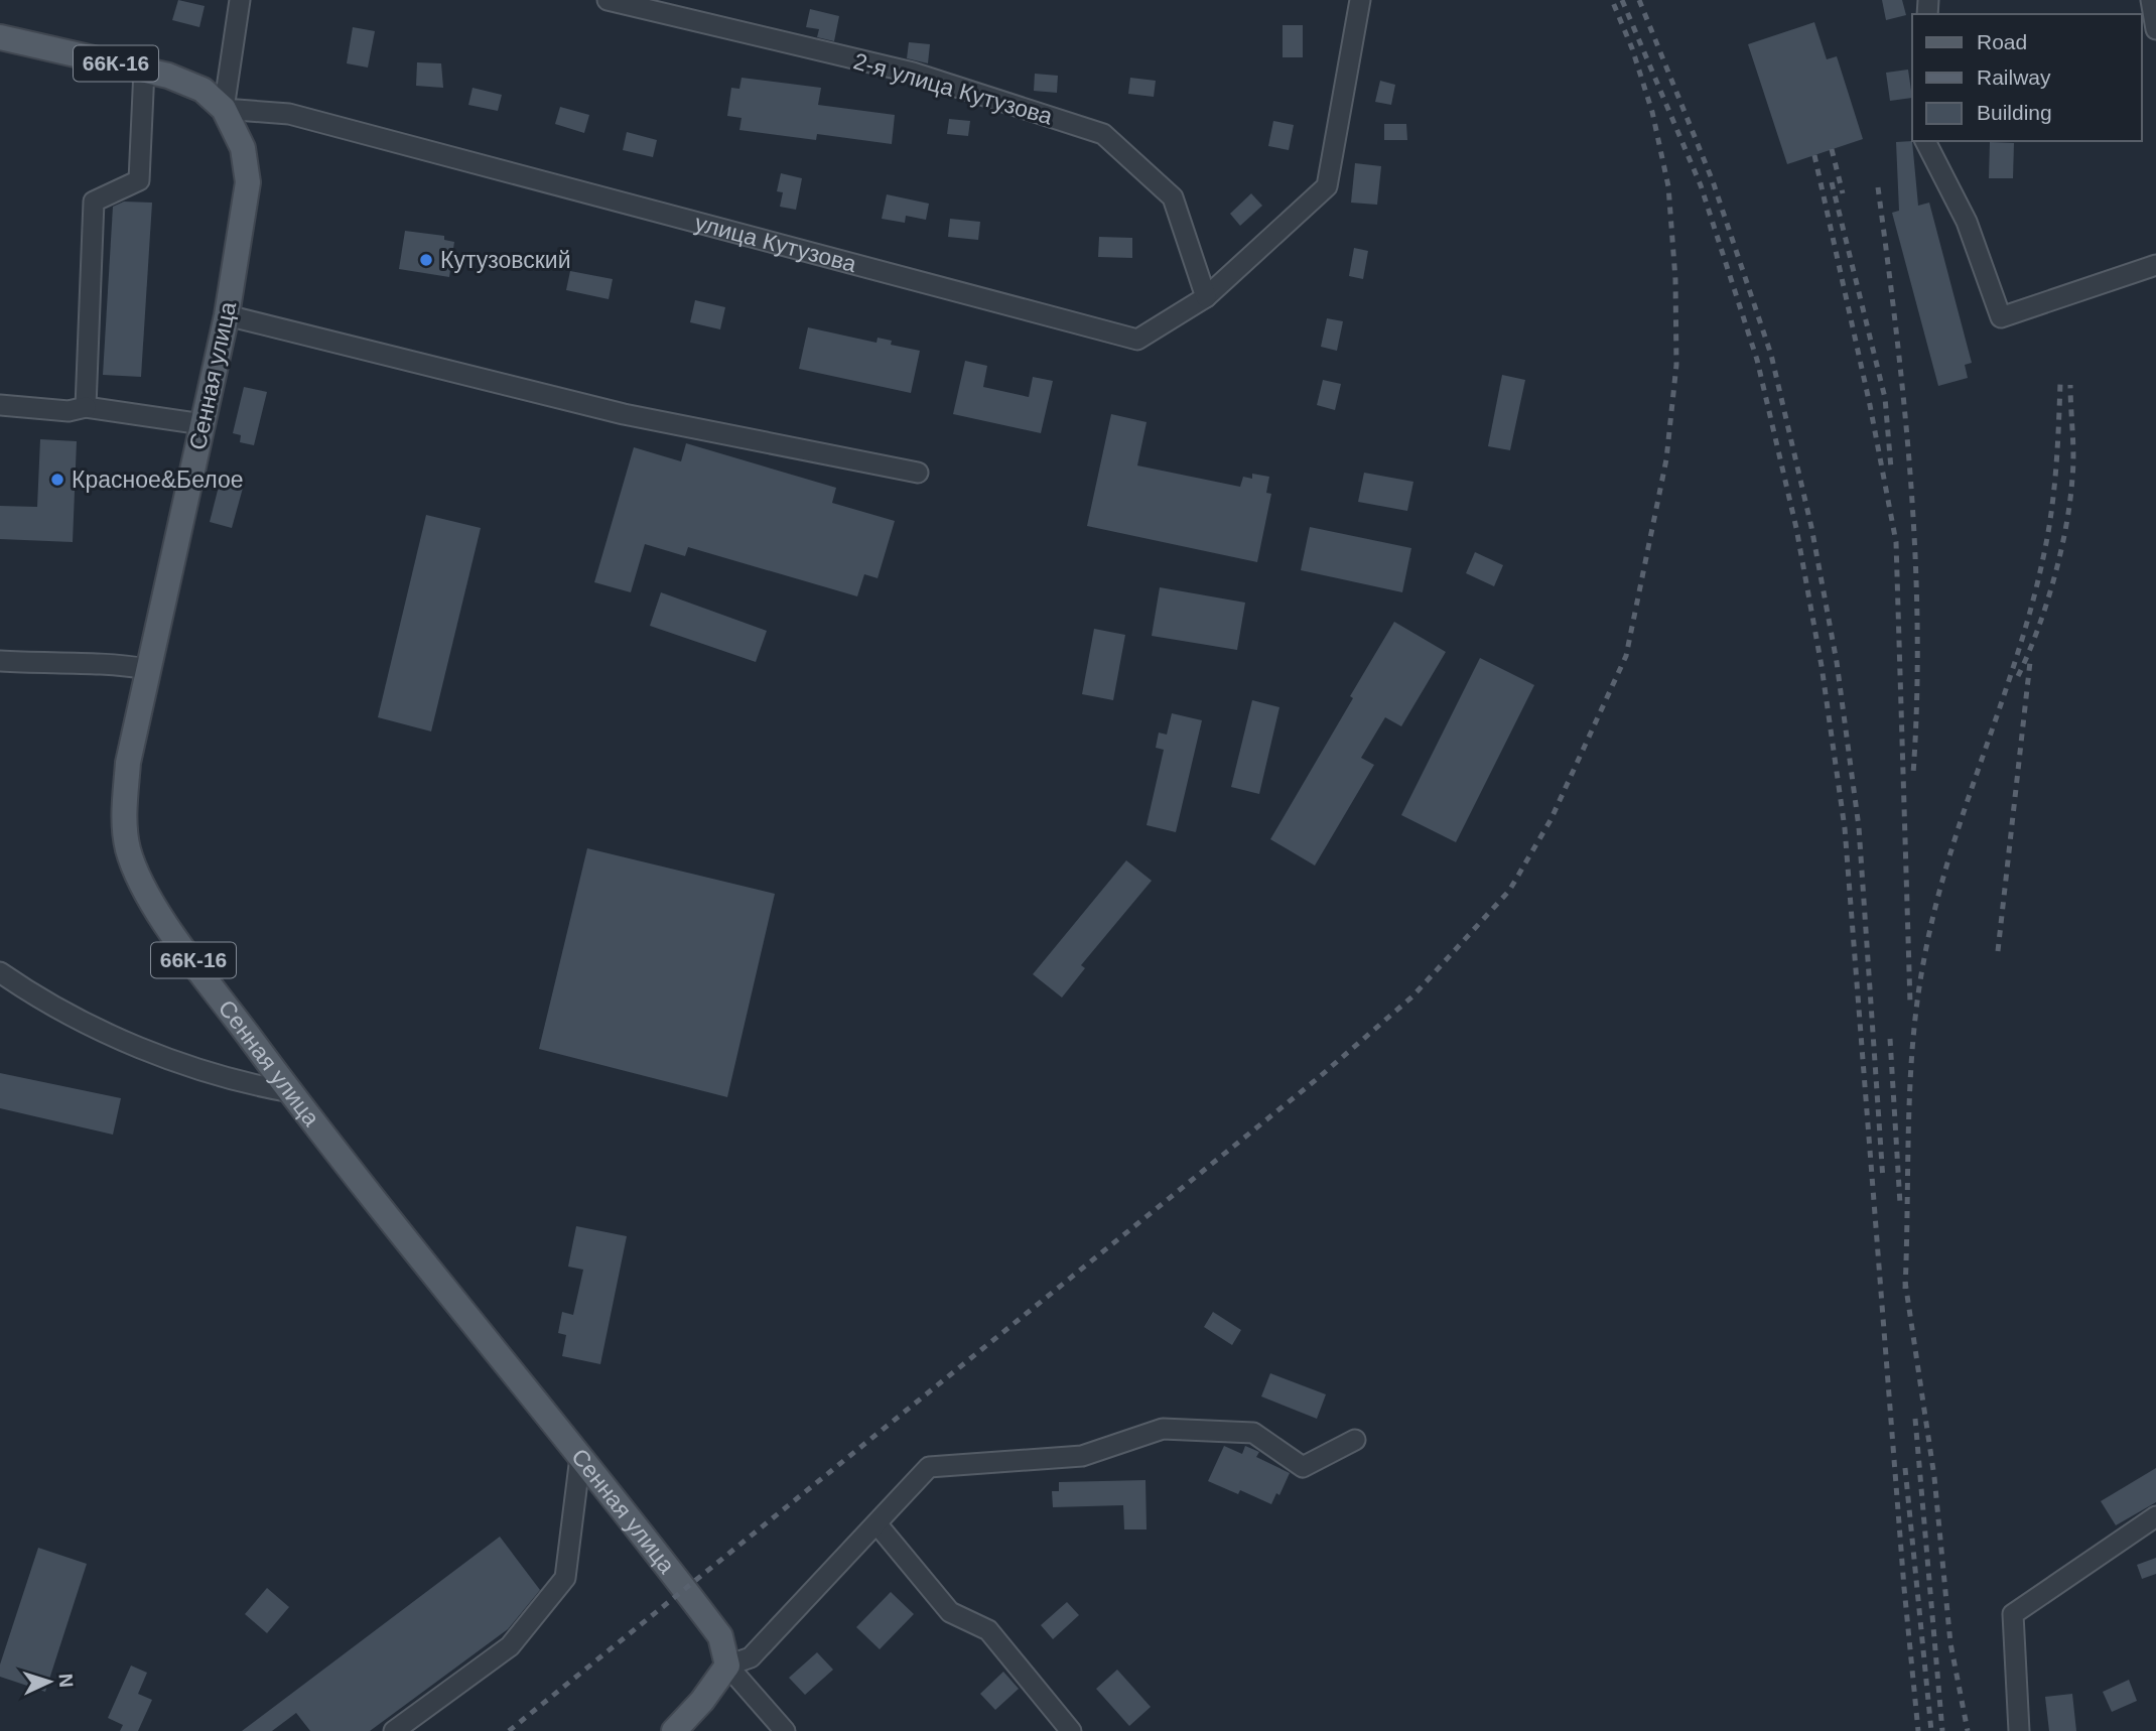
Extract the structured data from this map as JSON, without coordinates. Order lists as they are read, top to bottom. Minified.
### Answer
{"streets":{"main road":["66К-16","Сенная улица"],"street":["2-я улица Кутузова","улица Кутузова"]},"crossings":[["66К-16","улица Кутузова"],["66К-16","Сенная улица"],["2-я улица Кутузова","улица Кутузова"],["улица Кутузова","Сенная улица"]],"places":["Кутузовский","Красное&Белое"],"legend":["Road","Railway","Building"],"north":"right"}
